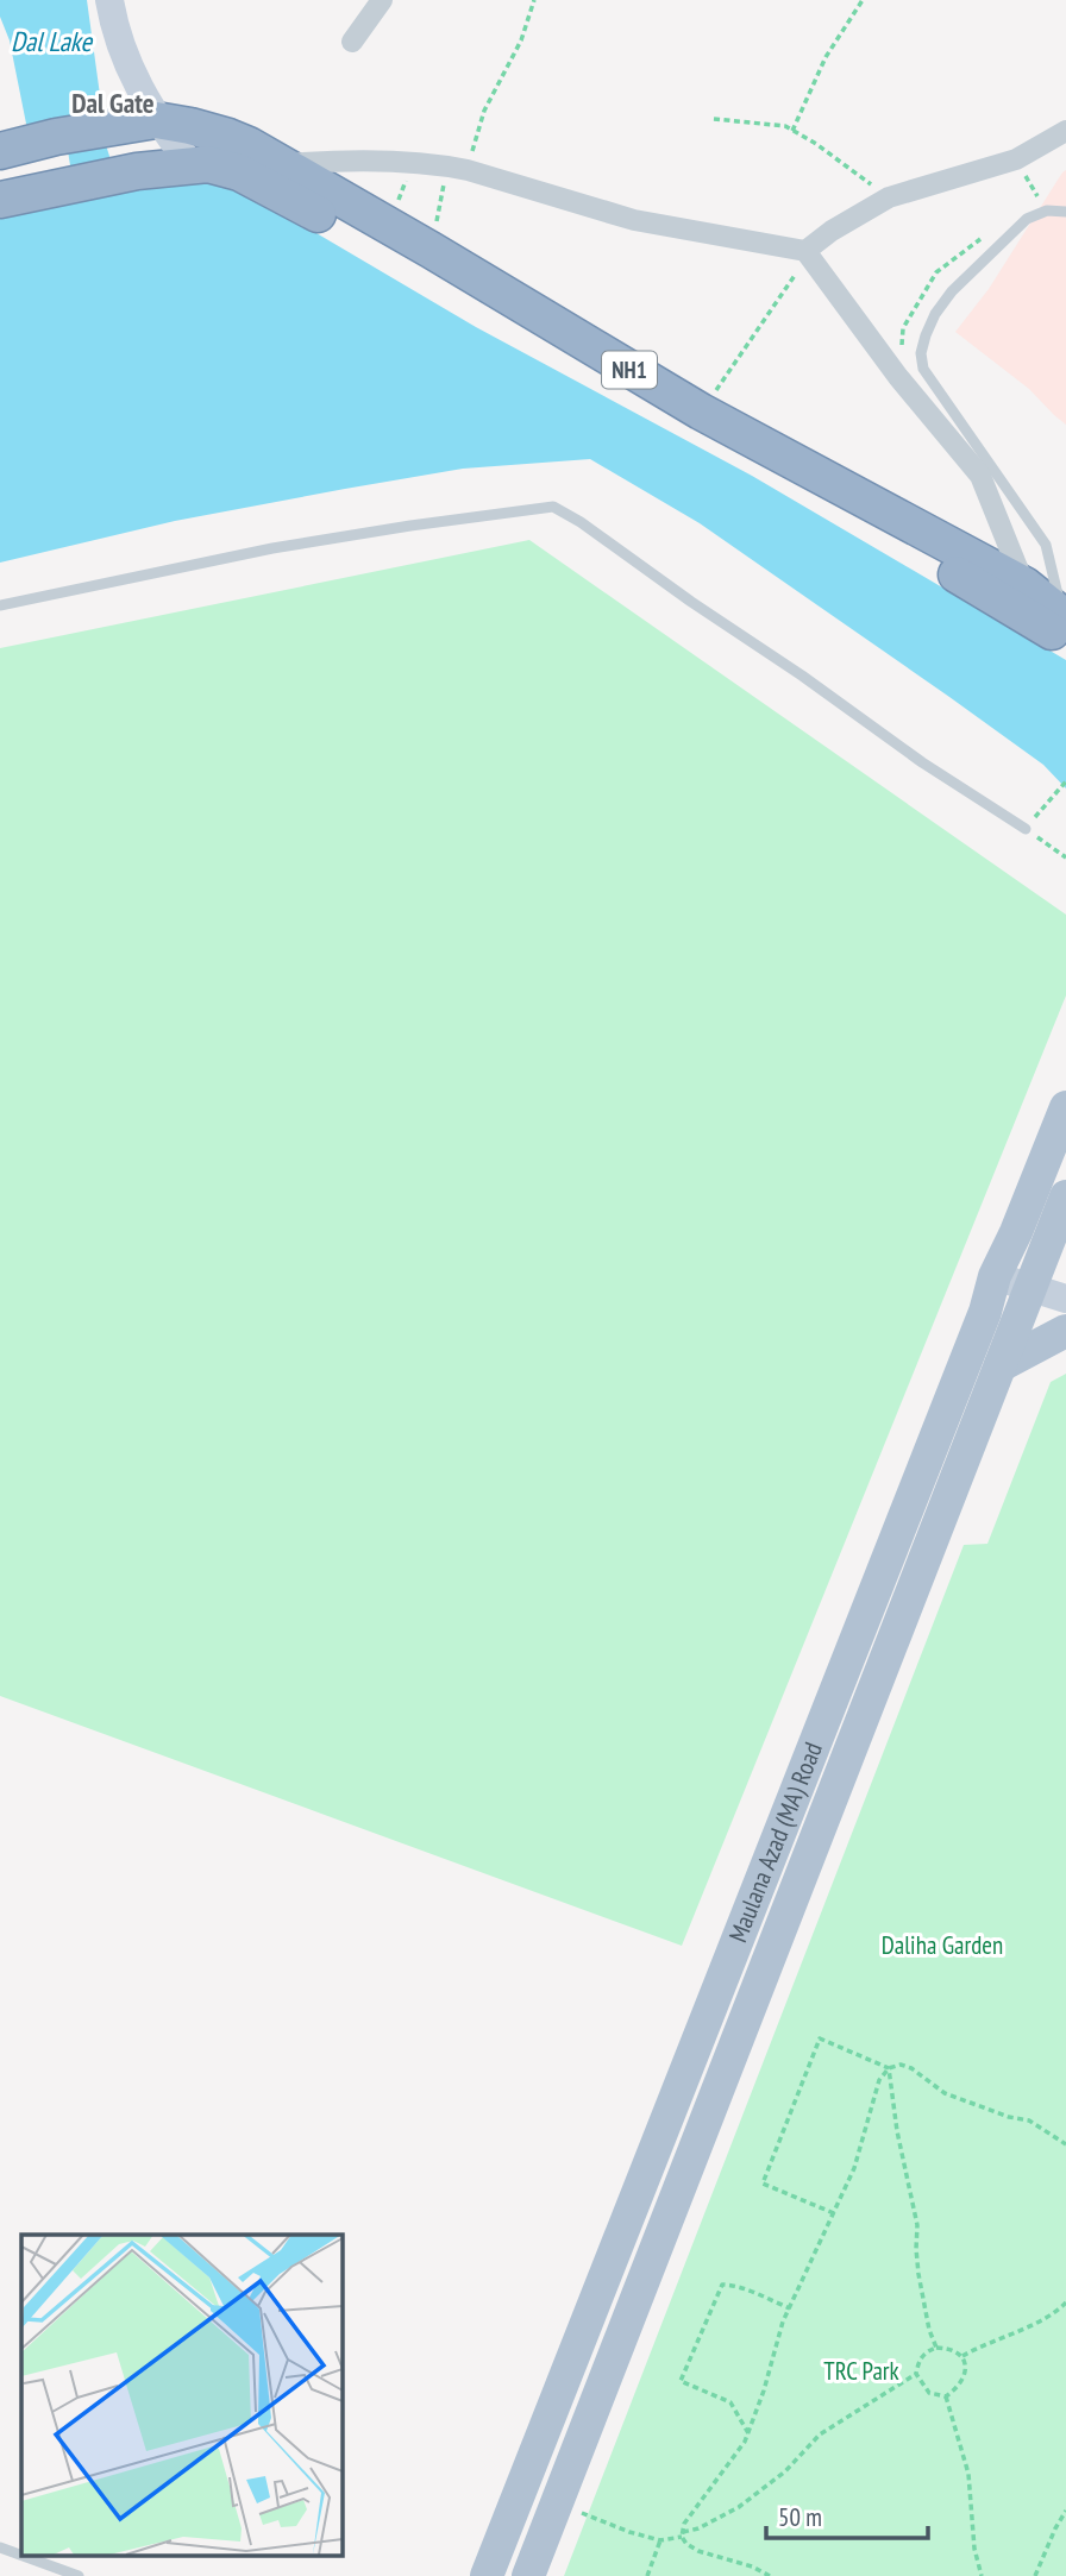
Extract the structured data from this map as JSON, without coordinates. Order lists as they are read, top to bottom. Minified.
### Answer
{"streets":{"highway":["NH1"],"main road":["Maulana Azad (MA) Road"]},"districts":["Dal Gate"],"water":["Dal Lake"],"parks":["Daliha Garden","TRC Park"],"scale_bar":"50 m"}
